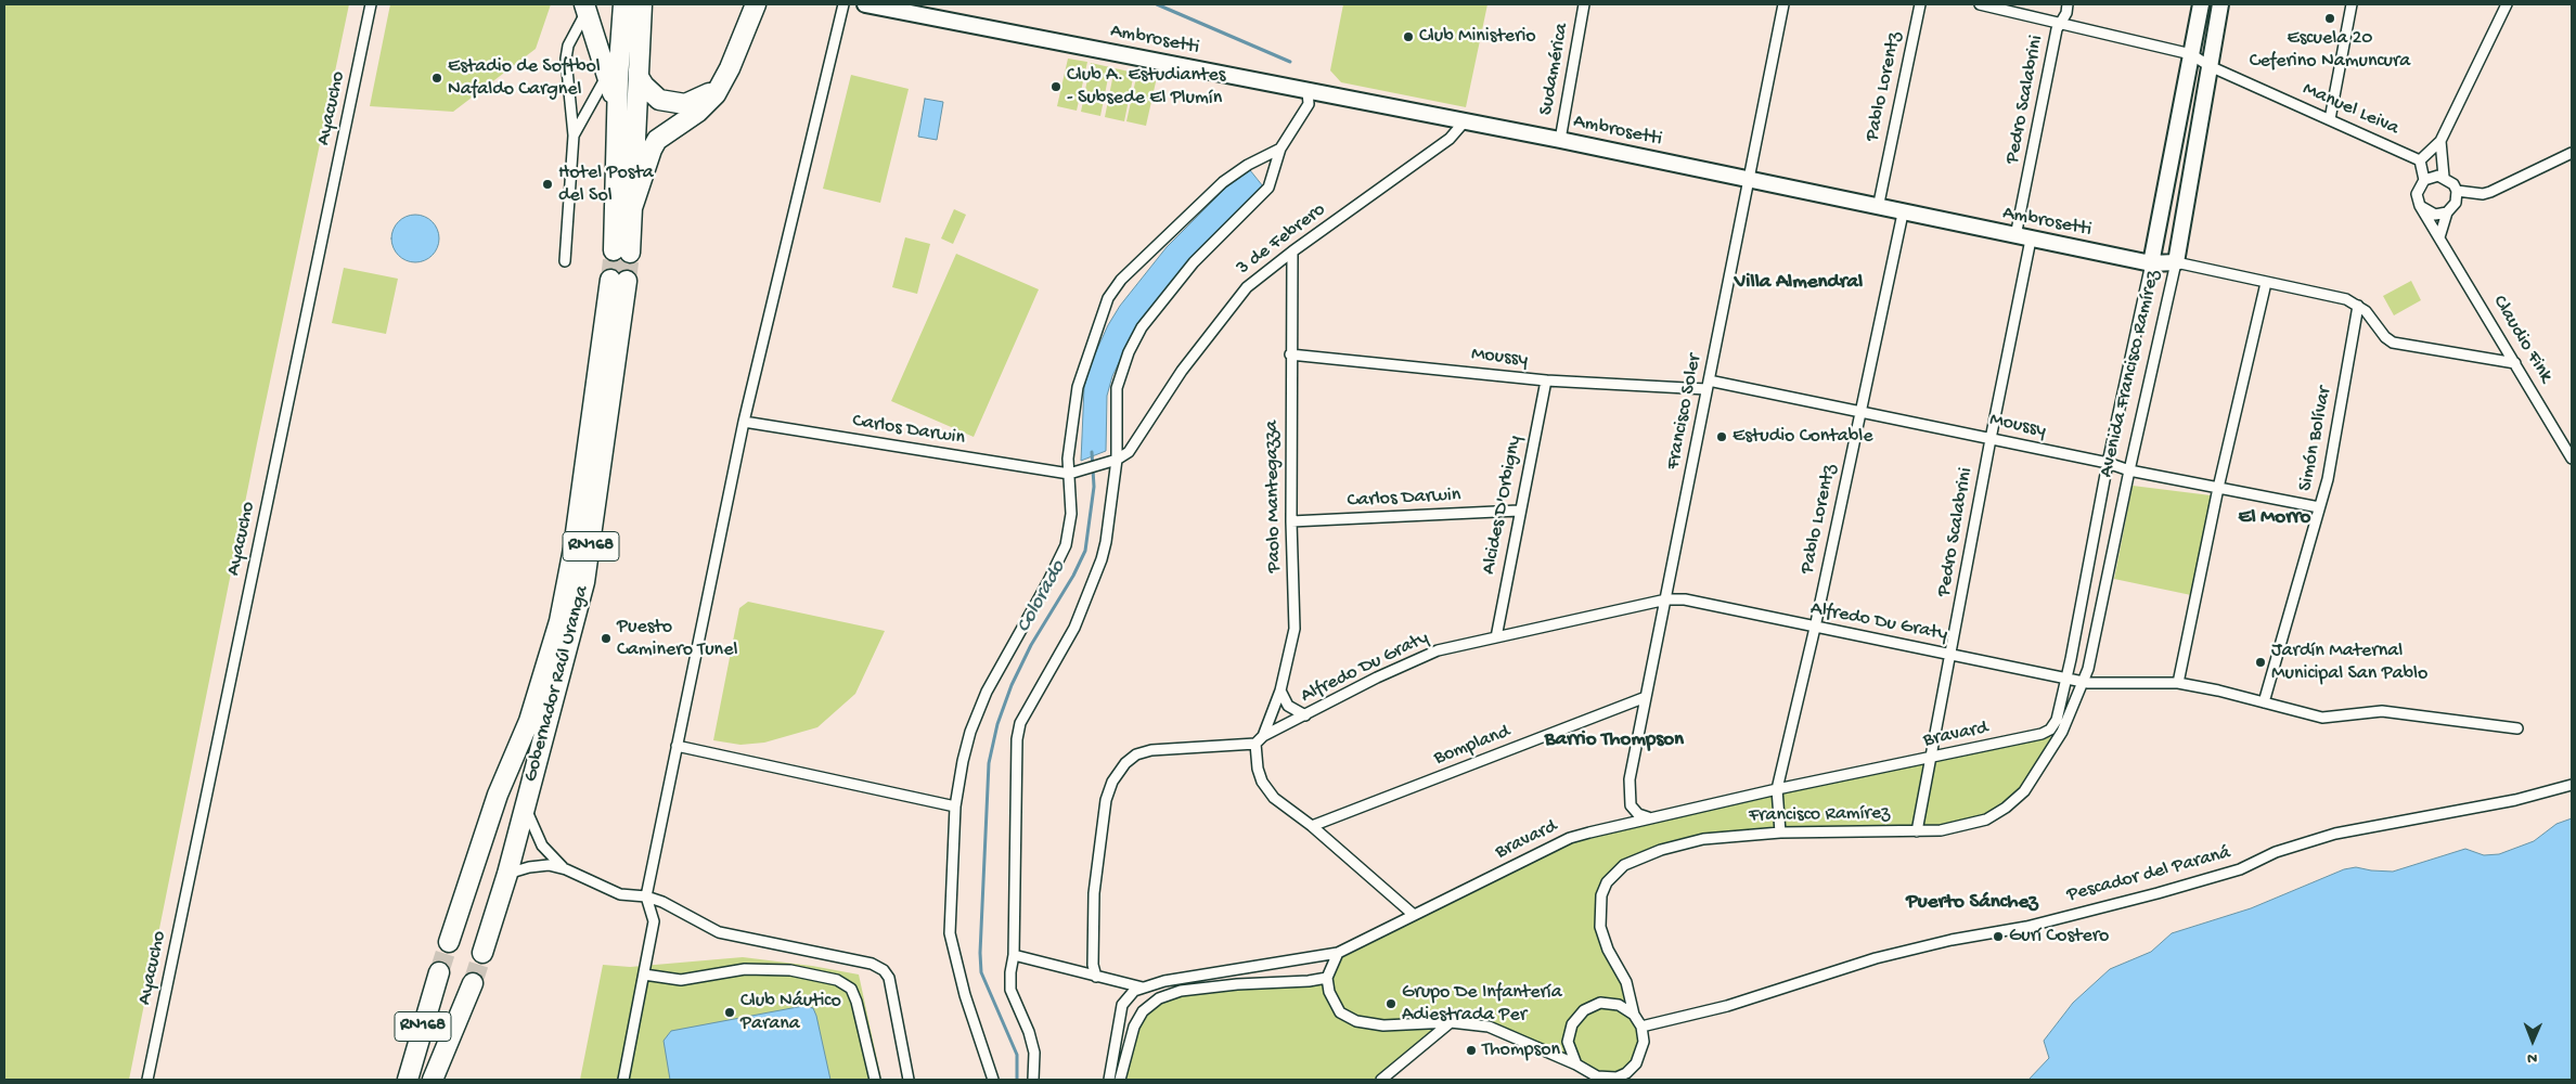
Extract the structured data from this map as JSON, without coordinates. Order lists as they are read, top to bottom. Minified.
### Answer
{"streets":{"highway":["RN168","Gobernador Raúl Uranga"],"street":["Ambrosetti","Sudamérica","Pablo Lorentz","Pedro Scalabrini","Ayacucho","Manuel Leiva","3 de Febrero","Claudio Fink","Moussy","Avenida Francisco Ramírez","Francisco Soler","Carlos Darwin","Simón Bolívar","Paolo Mantegazza","Alcides D'Orbigny","Alfredo Du Graty","Bravard","Bompland","Francisco Ramírez","Pescador del Paraná"]},"crossings":[["Ambrosetti","Sudamérica"],["Ambrosetti","Pablo Lorentz"],["Ambrosetti","Pedro Scalabrini"],["Ambrosetti","3 de Febrero"],["Ambrosetti","Avenida Francisco Ramírez"],["Ambrosetti","Francisco Soler"],["Ambrosetti","Simón Bolívar"],["Pablo Lorentz","Moussy"],["Pablo Lorentz","Alfredo Du Graty"],["Pablo Lorentz","Bravard"],["Pablo Lorentz","Francisco Ramírez"],["Pedro Scalabrini","Moussy"],["Pedro Scalabrini","Alfredo Du Graty"],["Pedro Scalabrini","Bravard"],["Pedro Scalabrini","Francisco Ramírez"],["Manuel Leiva","Avenida Francisco Ramírez"],["3 de Febrero","Paolo Mantegazza"],["Moussy","Avenida Francisco Ramírez"],["Moussy","Francisco Soler"],["Moussy","Simón Bolívar"],["Moussy","Paolo Mantegazza"],["Moussy","Alcides D'Orbigny"],["Avenida Francisco Ramírez","Alfredo Du Graty"],["Avenida Francisco Ramírez","Bravard"],["Avenida Francisco Ramírez","Francisco Ramírez"],["Francisco Soler","Alfredo Du Graty"],["Francisco Soler","Bravard"],["Francisco Soler","Bompland"],["Carlos Darwin","Paolo Mantegazza"],["Carlos Darwin","Alcides D'Orbigny"],["Simón Bolívar","Alfredo Du Graty"],["Paolo Mantegazza","Alfredo Du Graty"],["Alcides D'Orbigny","Alfredo Du Graty"],["Francisco Ramírez","Pescador del Paraná"]],"districts":["Villa Almendral","El Morro","Barrio Thompson","Puerto Sánchez"],"water":["Colorado"],"places":["Escuela 20 Ceferino Namuncura","Club Ministerio","Estadio de Softbol Nafaldo Cargnel","Club A. Estudiantes - Subsede El Plumín","Hotel Posta del Sol","Estudio Contable","Puesto Caminero Tunel","Jardín Maternal Municipal San Pablo","Gurí Costero","Grupo De Infantería Adiestrada Per","Club Náutico Parana","Thompson"],"north":"bottom"}
